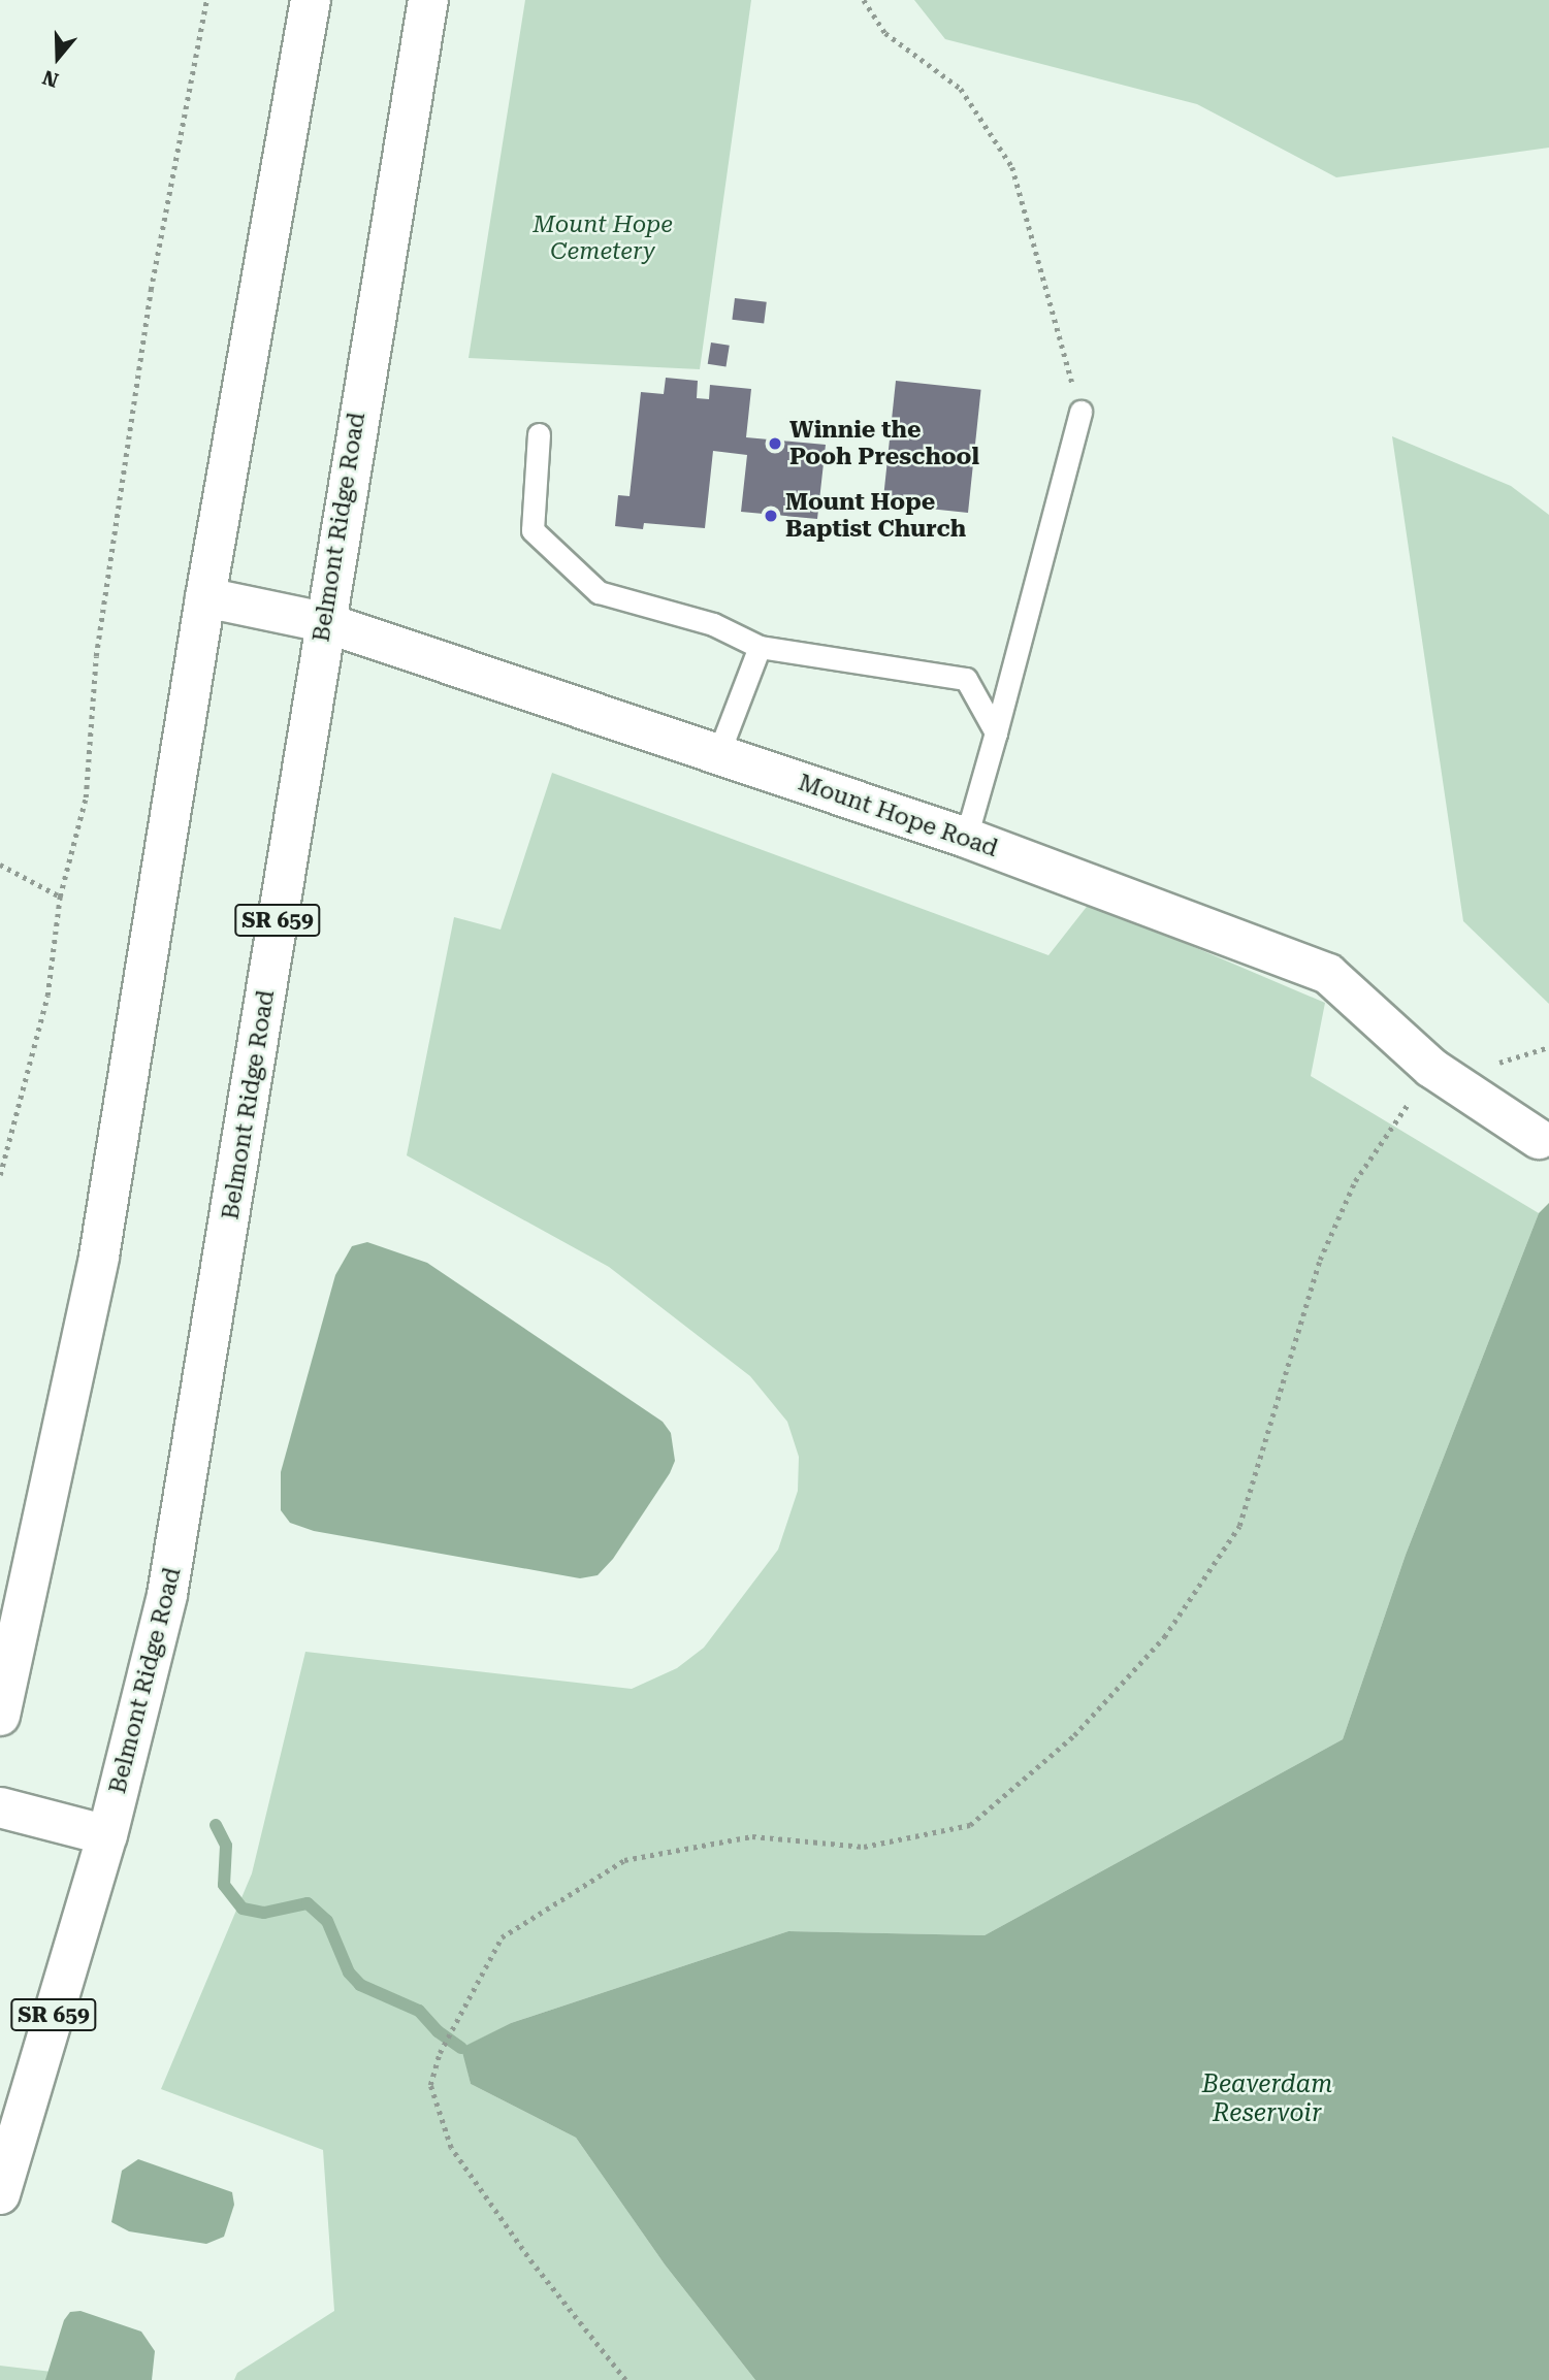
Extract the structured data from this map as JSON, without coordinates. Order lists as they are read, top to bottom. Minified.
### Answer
{"streets":{"main road":["Belmont Ridge Road","Mount Hope Road","SR 659"]},"crossings":[["Belmont Ridge Road","Mount Hope Road"]],"water":["Beaverdam Reservoir"],"parks":["Mount Hope Cemetery"],"places":["Winnie the Pooh Preschool","Mount Hope Baptist Church"],"north":"bottom"}
